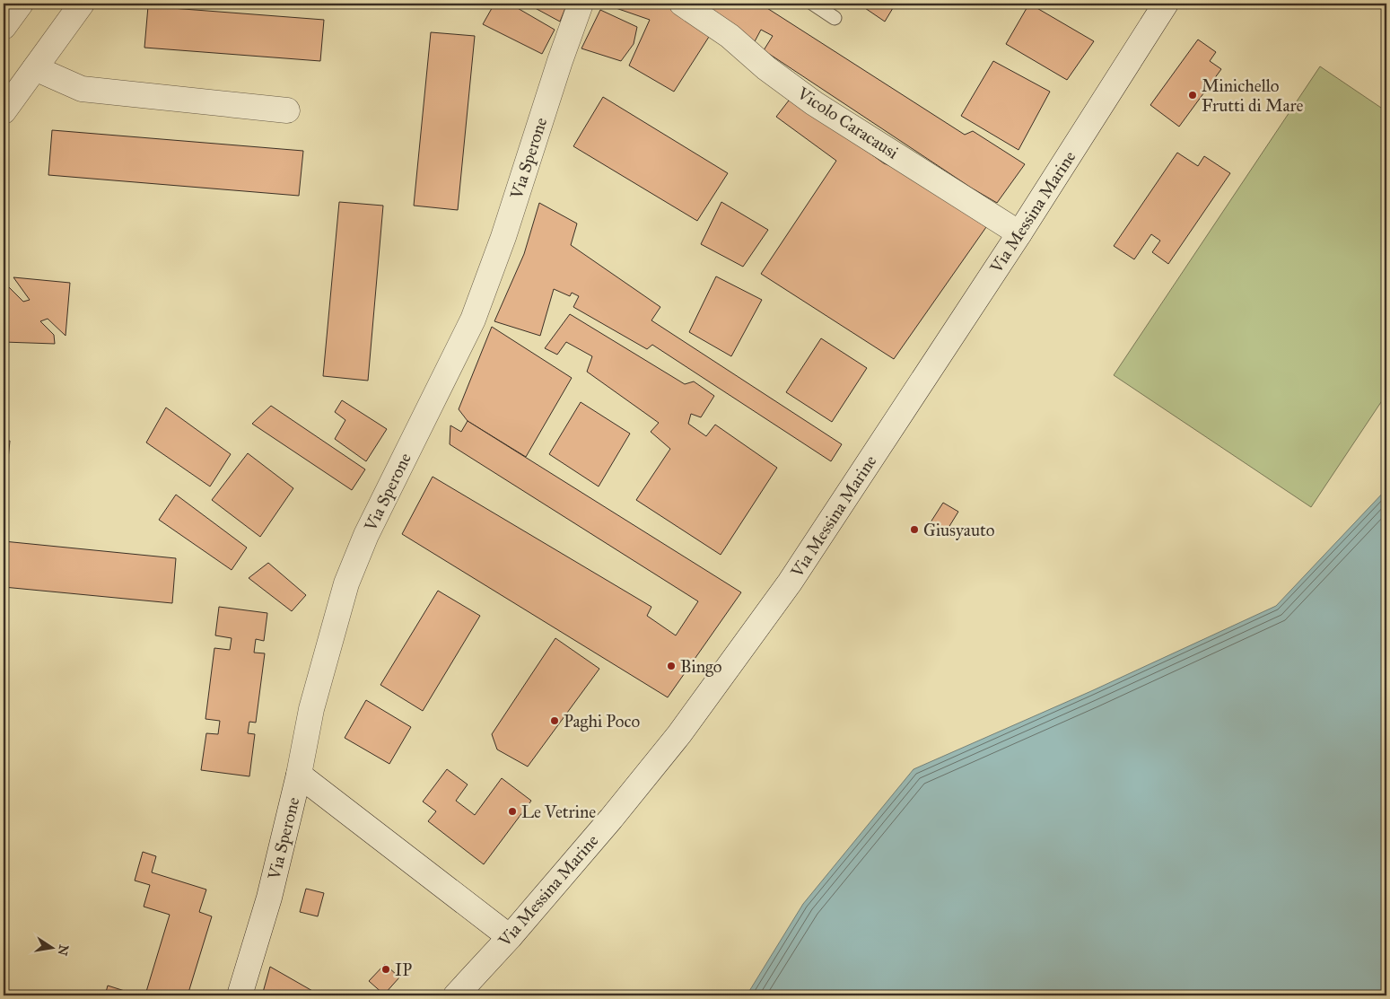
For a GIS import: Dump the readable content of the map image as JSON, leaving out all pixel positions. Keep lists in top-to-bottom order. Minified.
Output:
{"streets":{"main road":["Vicolo Caracausi","Via Sperone","Via Messina Marine"]},"crossings":[["Vicolo Caracausi","Via Messina Marine"]],"places":["Minichello Frutti di Mare","Giusyauto","Bingo","Paghi Poco","Le Vetrine","IP"],"north":"right"}
